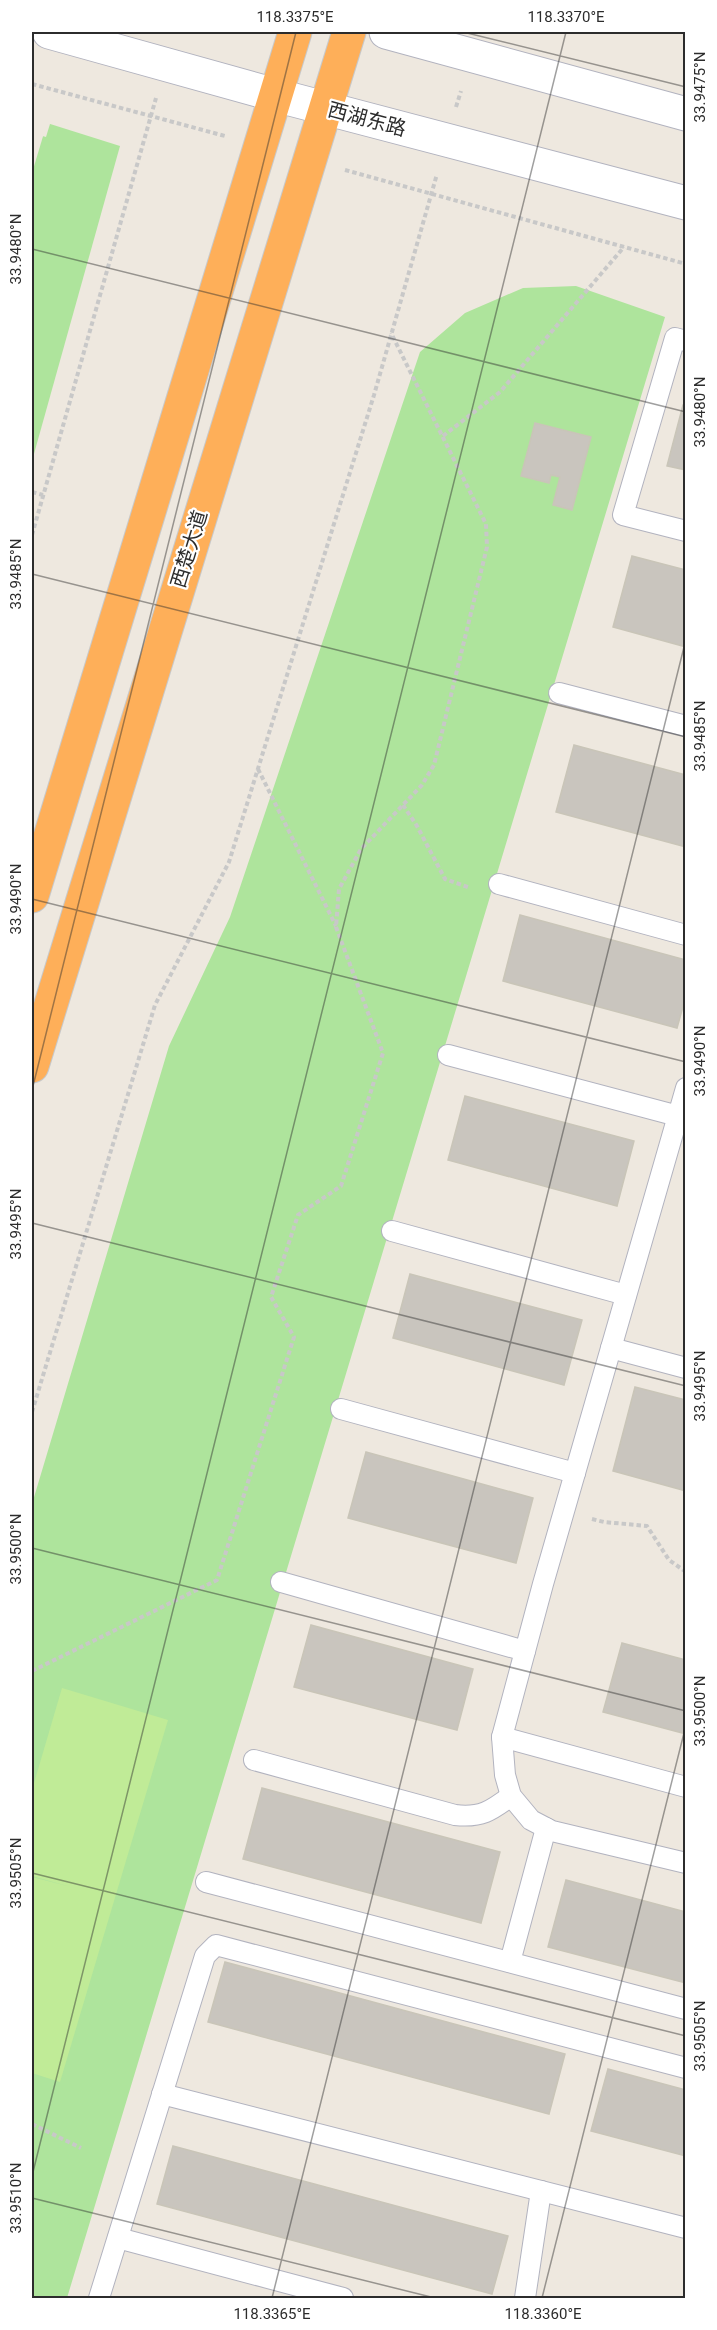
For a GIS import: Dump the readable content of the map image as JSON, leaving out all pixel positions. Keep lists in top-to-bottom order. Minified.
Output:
{"streets":{"highway":["西楚大道"],"main road":["西湖东路"]},"crossings":[["西湖东路","西楚大道"]],"coordinates":["118.3375°E","118.3370°E","33.9475°N","33.9480°N","33.9485°N","33.9490°N","33.9495°N","33.9500°N","33.9505°N","33.9510°N","118.3365°E","118.3360°E"]}
